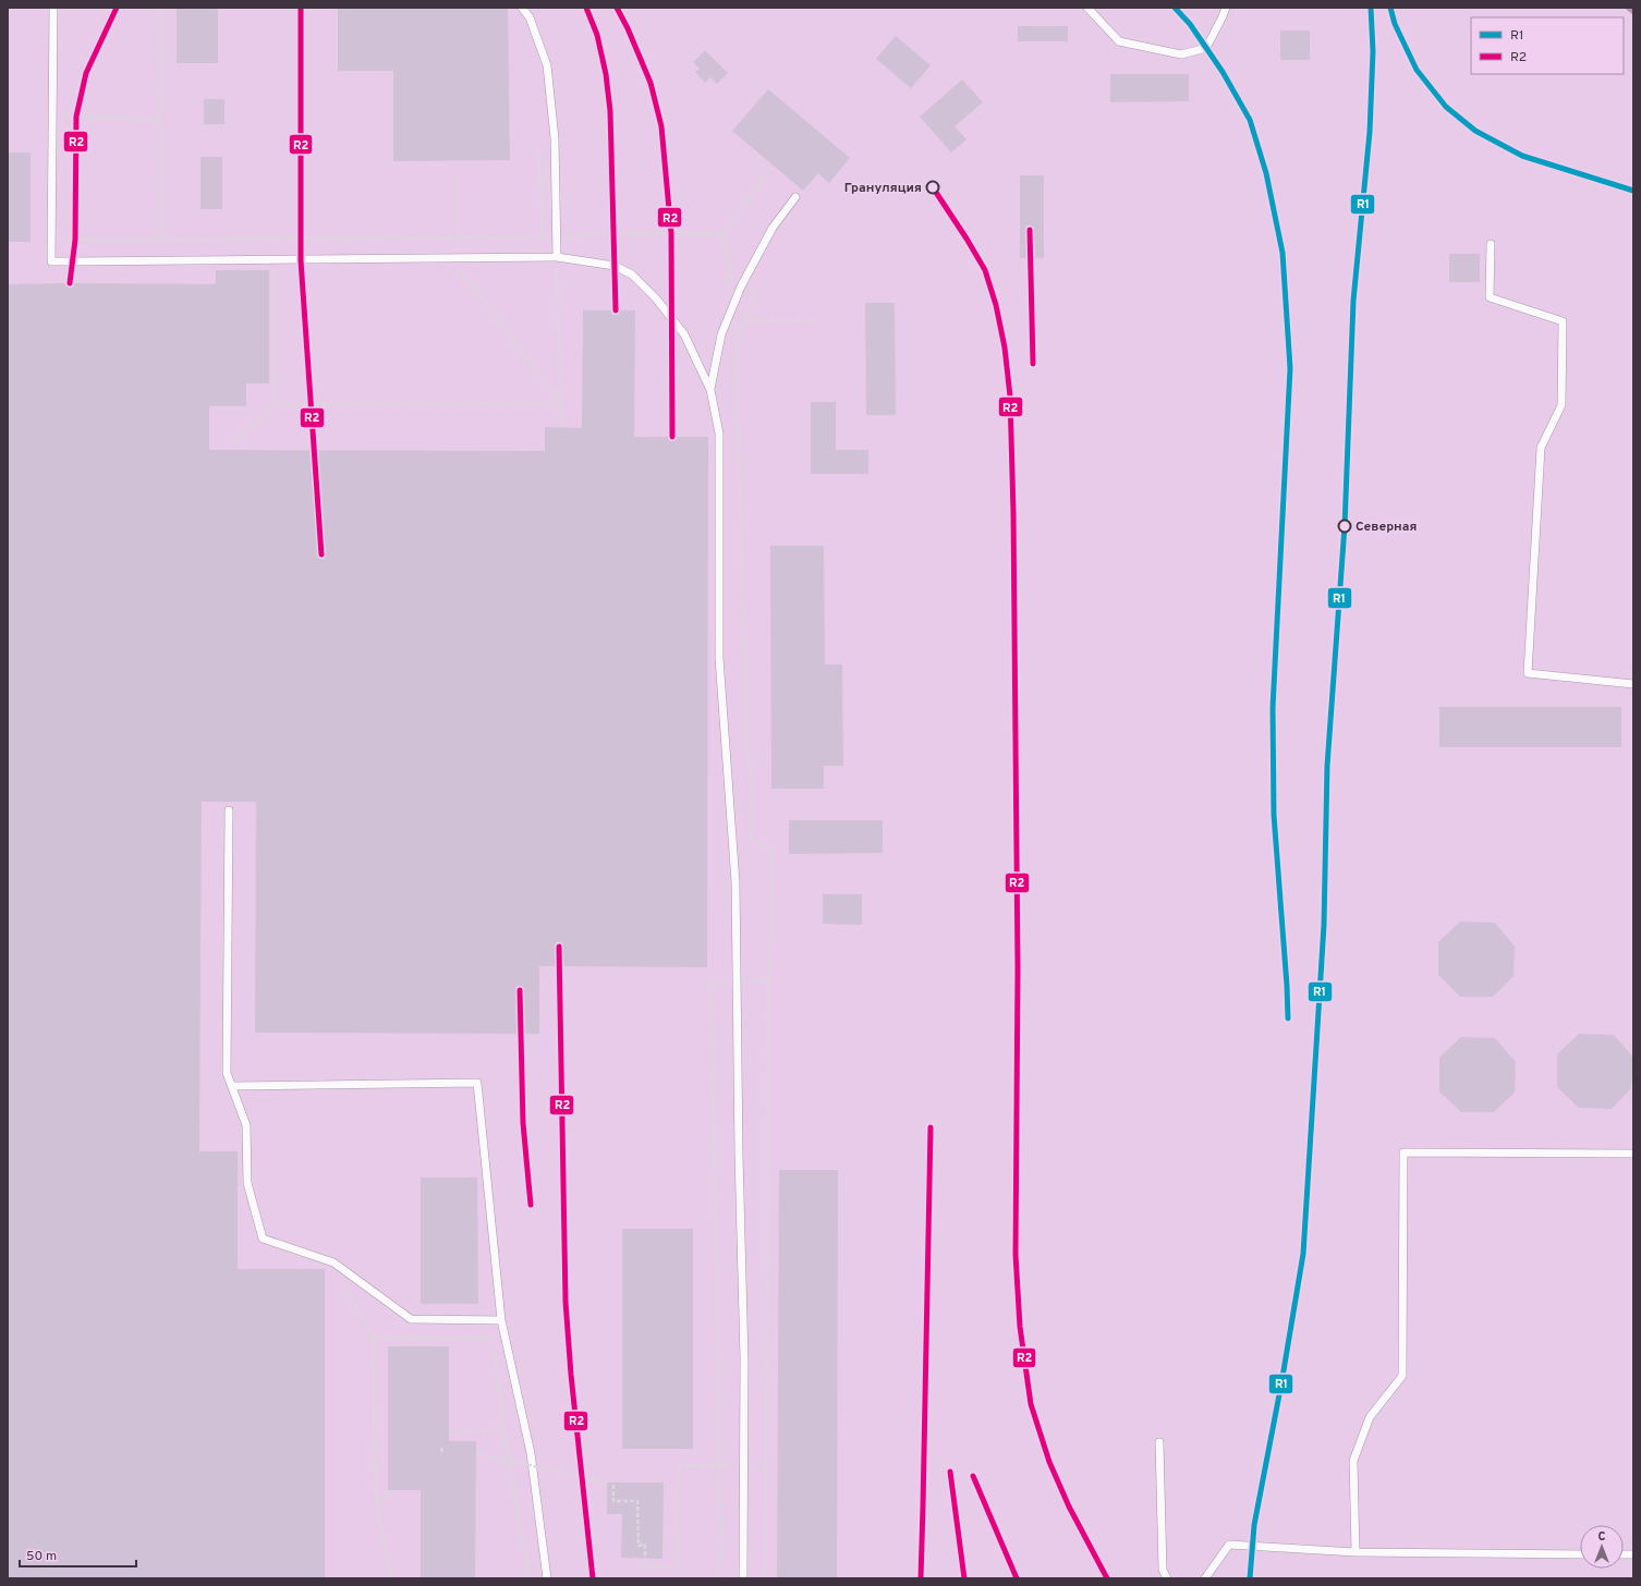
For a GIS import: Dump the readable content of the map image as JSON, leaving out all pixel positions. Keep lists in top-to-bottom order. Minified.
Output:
{"places":["Грануляция","Северная"],"lines":["transit line R1","transit line R2"],"legend":["R1","R2"],"scale_bar":"50 m","north":"top"}
